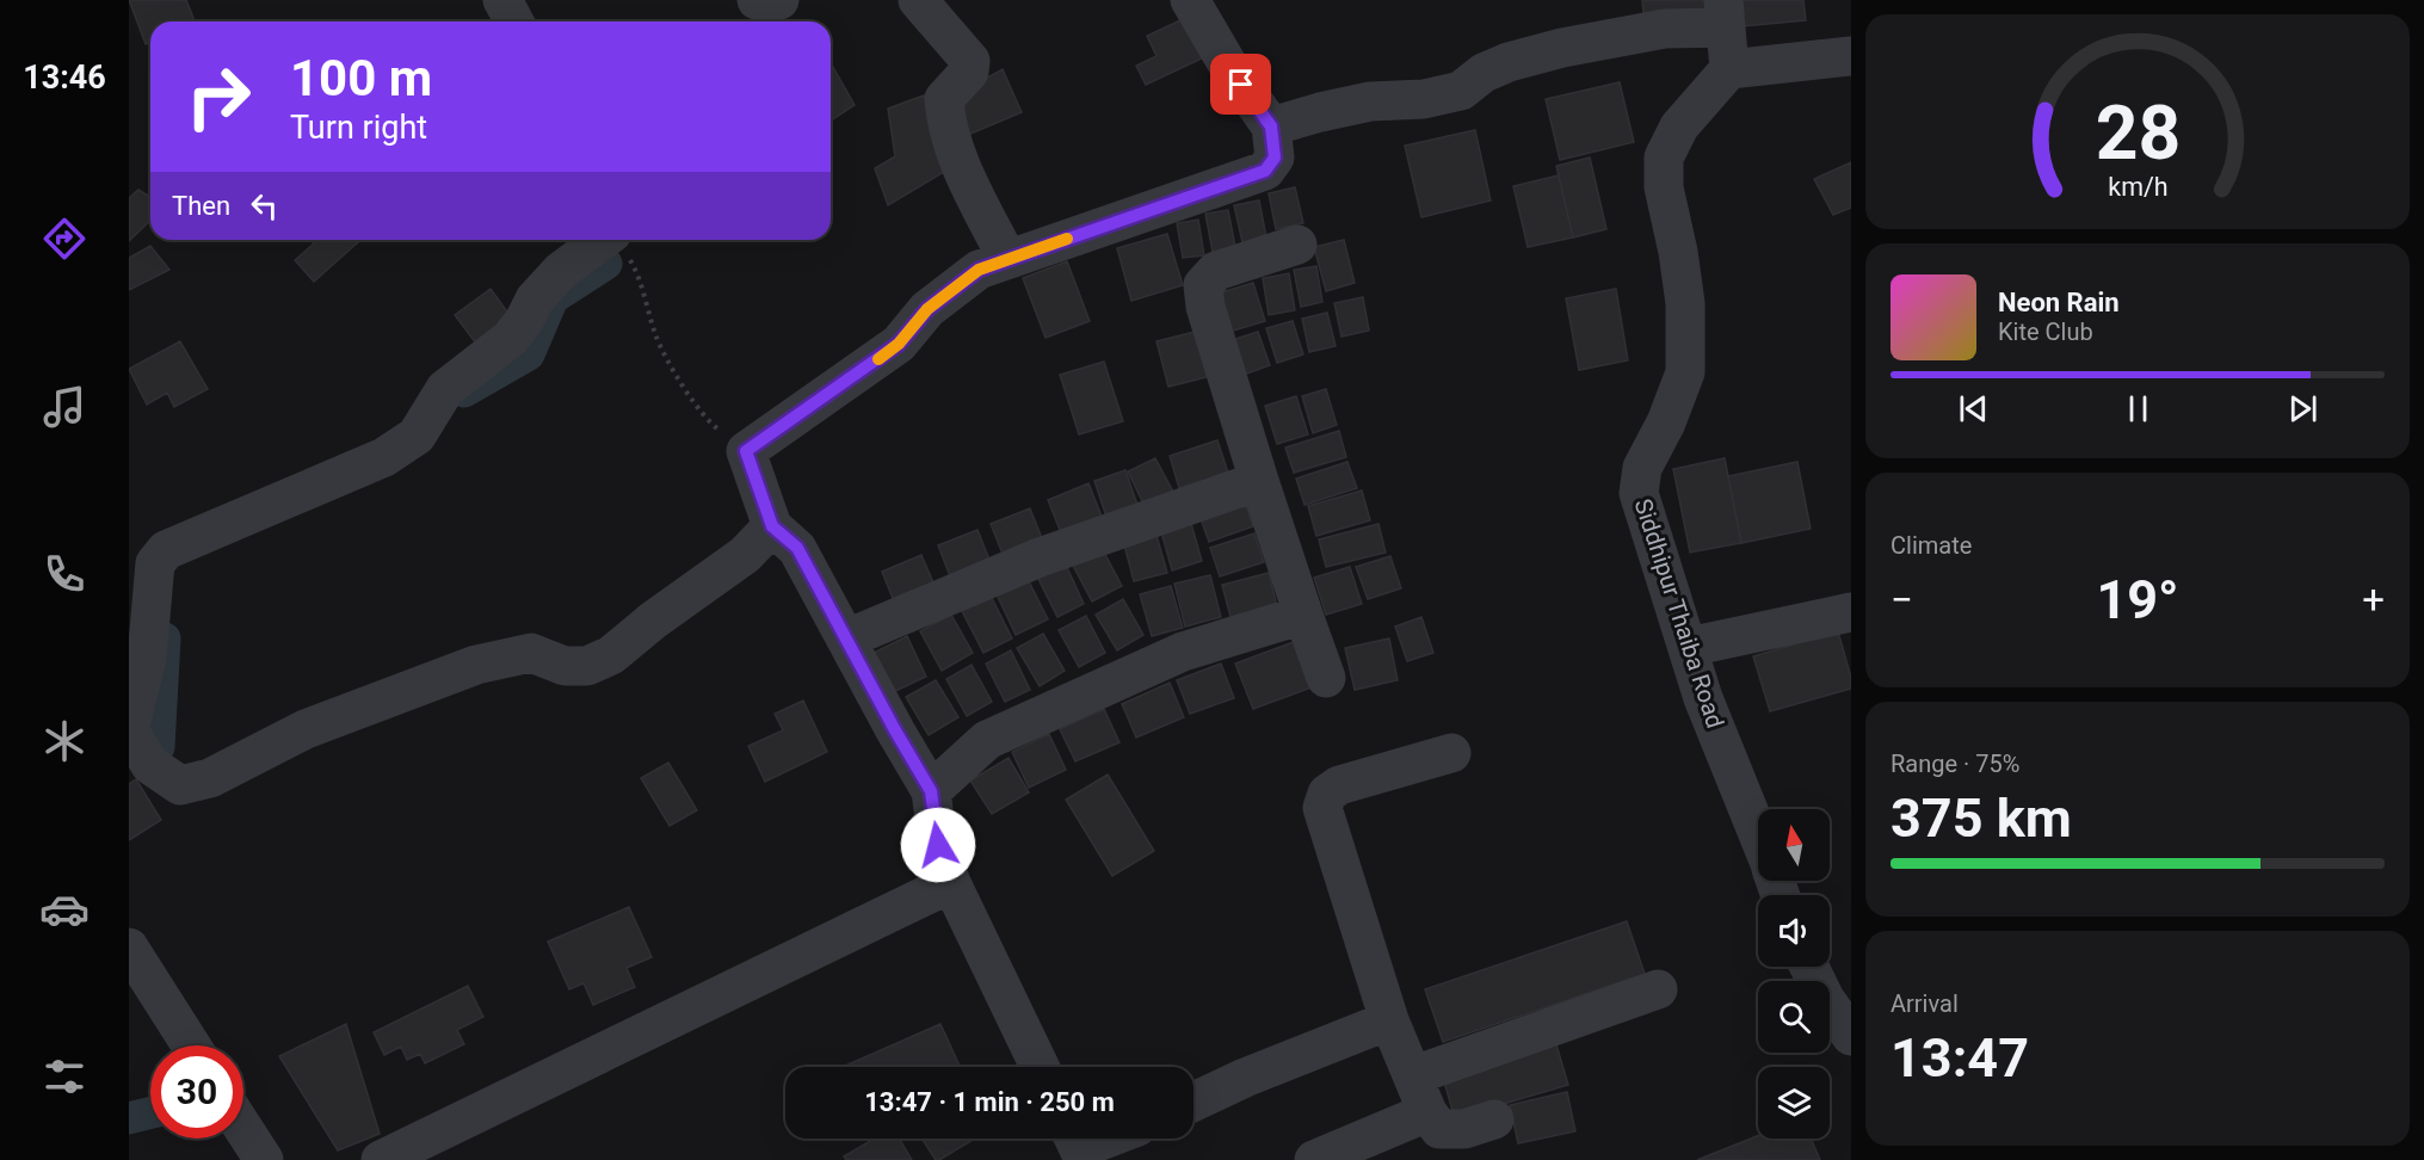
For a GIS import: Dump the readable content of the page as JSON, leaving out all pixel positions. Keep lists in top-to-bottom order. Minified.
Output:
{"streets":{"street":["Siddhipur Thaiba Road"]},"north":"top","page":{"tabs":"13:46","turn":["100 m","Turn right"],"then":"Then","song":["Neon Rain","Kite Club"],"tile":["Climate",["Range · 75%","375 km"],["Arrival","13:47"]],"heat":["−","19°","+"],"limit":"30","trip":"13:47 · 1 min · 250 m","gauge":["28","km/h"]}}
